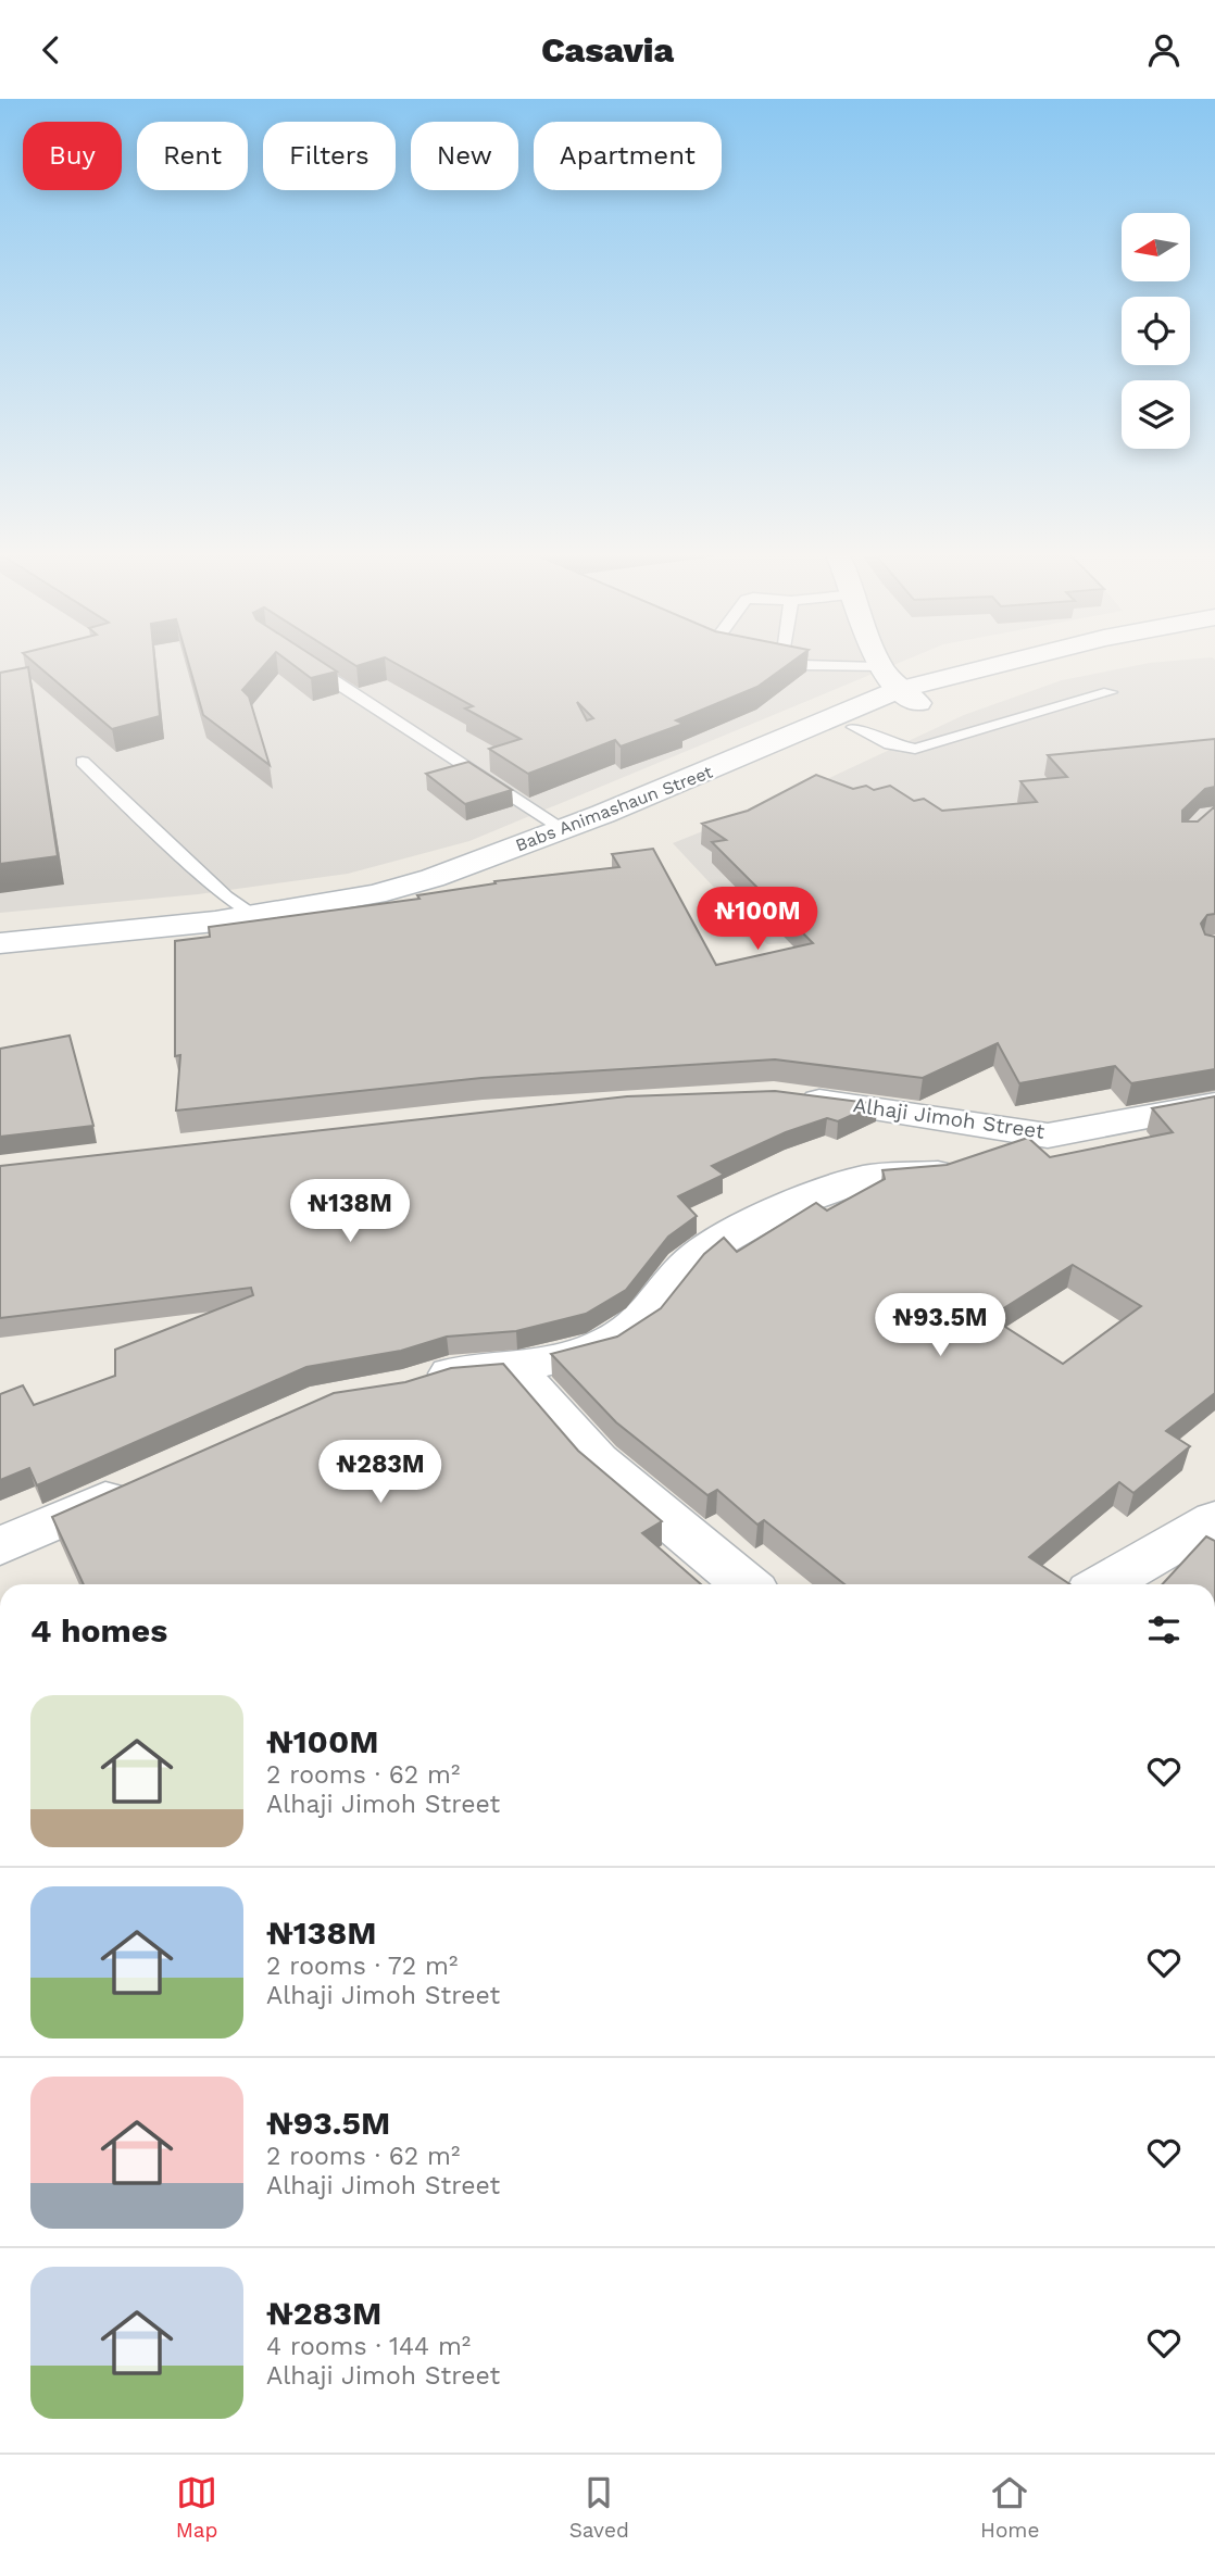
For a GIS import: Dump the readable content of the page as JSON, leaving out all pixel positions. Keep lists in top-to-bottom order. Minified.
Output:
{"streets":{"main road":["Babs Animashaun Street","Alhaji Jimoh Street"]},"north":"left","page":{"header":"Casavia","chip":["Buy","Rent","Filters","New","Apartment"],"price":["₦100M","₦138M","₦93.5M","₦283M"],"heading":"4 homes","list":[{"name":"₦100M","note":"2 rooms · 62 m² · Alhaji Jimoh Street"},{"name":"₦138M","note":"2 rooms · 72 m² · Alhaji Jimoh Street"},{"name":"₦93.5M","note":"2 rooms · 62 m² · Alhaji Jimoh Street"},{"name":"₦283M","note":"4 rooms · 144 m² · Alhaji Jimoh Street"}],"tabs":["Map","Saved","Home"]}}
